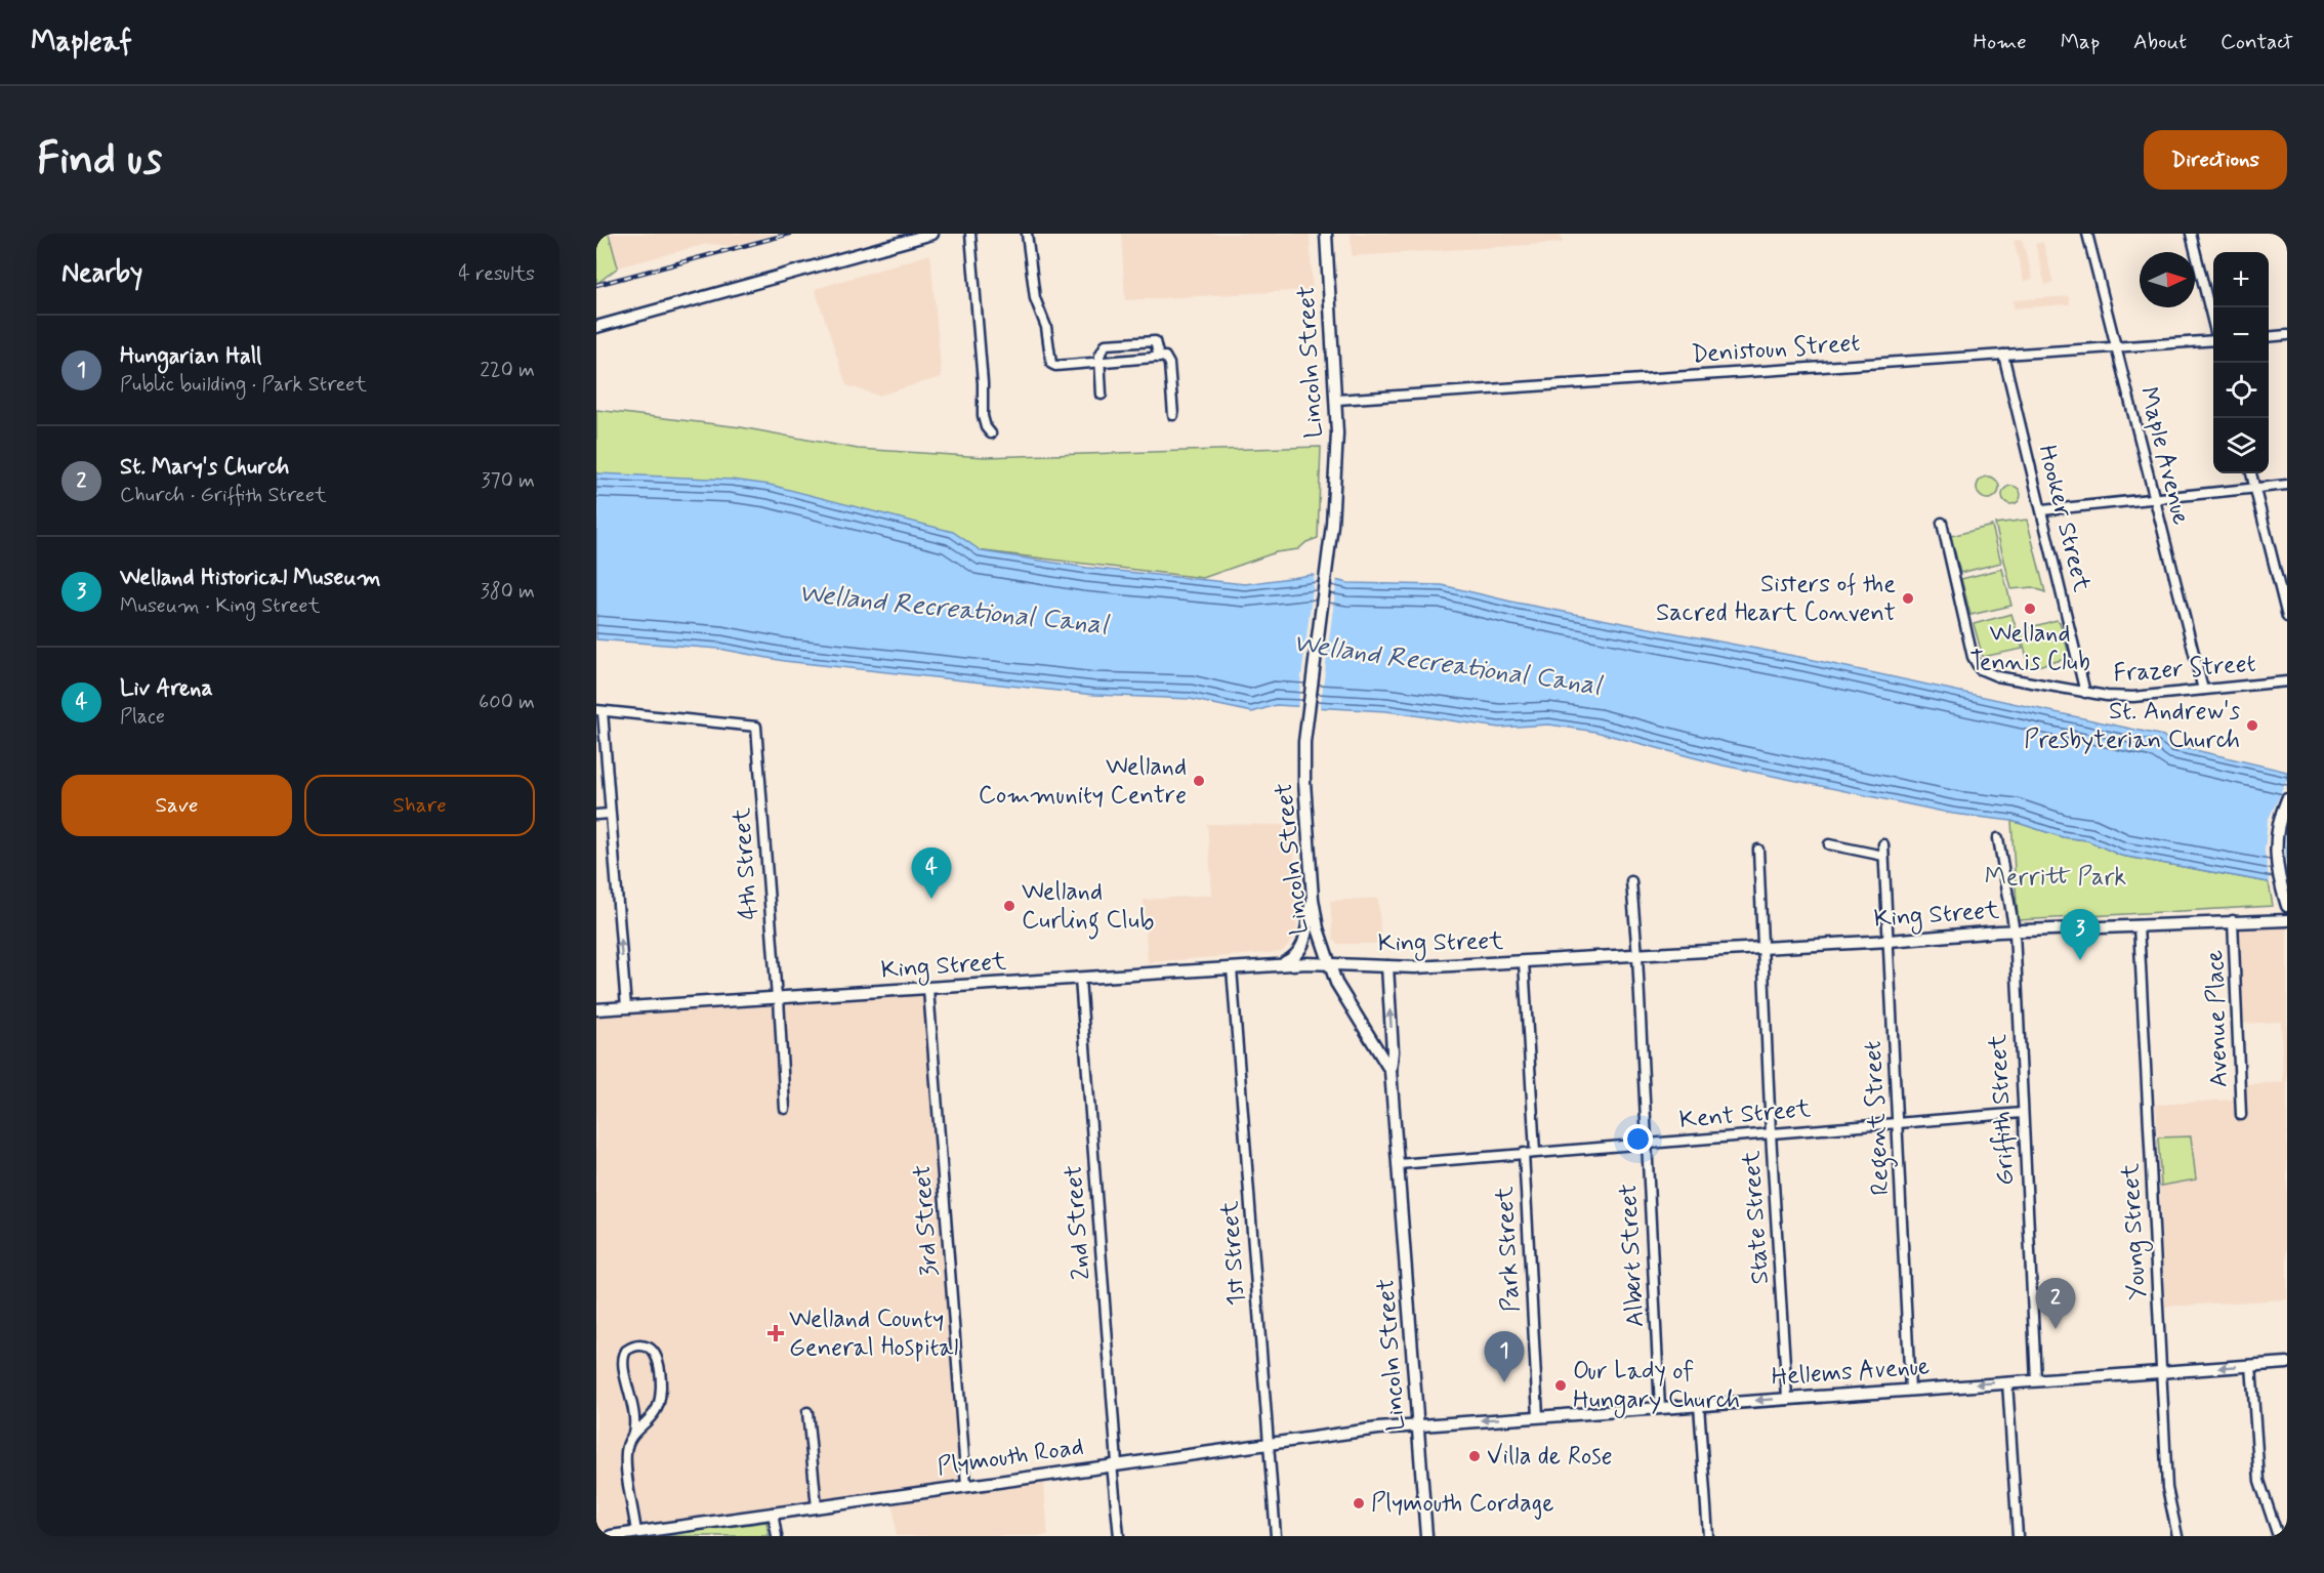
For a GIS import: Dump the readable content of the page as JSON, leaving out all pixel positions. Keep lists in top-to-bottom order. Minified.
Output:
{"streets":{"main road":["Lincoln Street","King Street","Hellems Avenue","Plymouth Road"],"street":["Denistoun Street","Maple Avenue","Hooker Street","Frazer Street","4th Street","Avenue Place","Griffith Street","Kent Street","Regent Street","State Street","3rd Street","2nd Street","Young Street","Park Street","1st Street","Albert Street"]},"crossings":[["Denistoun Street","Lincoln Street"],["Denistoun Street","Maple Avenue"],["Denistoun Street","Hooker Street"],["Lincoln Street","King Street"],["Lincoln Street","Kent Street"],["Lincoln Street","Hellems Avenue"],["Lincoln Street","Plymouth Road"],["Maple Avenue","Frazer Street"],["Hooker Street","Frazer Street"],["4th Street","King Street"],["King Street","Avenue Place"],["King Street","Griffith Street"],["King Street","Regent Street"],["King Street","State Street"],["King Street","3rd Street"],["King Street","2nd Street"],["King Street","Young Street"],["King Street","Park Street"],["King Street","1st Street"],["King Street","Albert Street"],["Griffith Street","Kent Street"],["Griffith Street","Hellems Avenue"],["Kent Street","Regent Street"],["Kent Street","State Street"],["Kent Street","Park Street"],["Kent Street","Albert Street"],["Regent Street","Hellems Avenue"],["State Street","Hellems Avenue"],["3rd Street","Plymouth Road"],["2nd Street","Plymouth Road"],["Young Street","Hellems Avenue"],["Park Street","Hellems Avenue"],["1st Street","Plymouth Road"],["Albert Street","Hellems Avenue"],["Hellems Avenue","Plymouth Road"]],"one_way":["Hellems Avenue"],"water":["Welland Recreational Canal"],"parks":["Merritt Park"],"places":{"other":["Sisters of the Sacred Heart Convent","Welland Tennis Club","St. Andrew's Presbyterian Church","Welland Community Centre","Welland Curling Club","Our Lady of Hungary Church","Villa de Rose","Plymouth Cordage"],"health":["Welland County General Hospital"]},"north":"right","page":{"header":"Mapleaf","nav":["Home","Map","About","Contact"],"buttons":["Directions",["Save","Share"]],"title":"Find us","heading":["Nearby","4 results"],"map_buttons":["+","−"],"list":[{"mark":"1","name":"Hungarian Hall","note":"Public building · Park Street","value":"220 m"},{"mark":"2","name":"St. Mary's Church","note":"Church · Griffith Street","value":"370 m"},{"mark":"3","name":"Welland Historical Museum","note":"Museum · King Street","value":"380 m"},{"mark":"4","name":"Liv Arena","note":"Place","value":"600 m"}],"pins":["4","3","2","1"]}}
